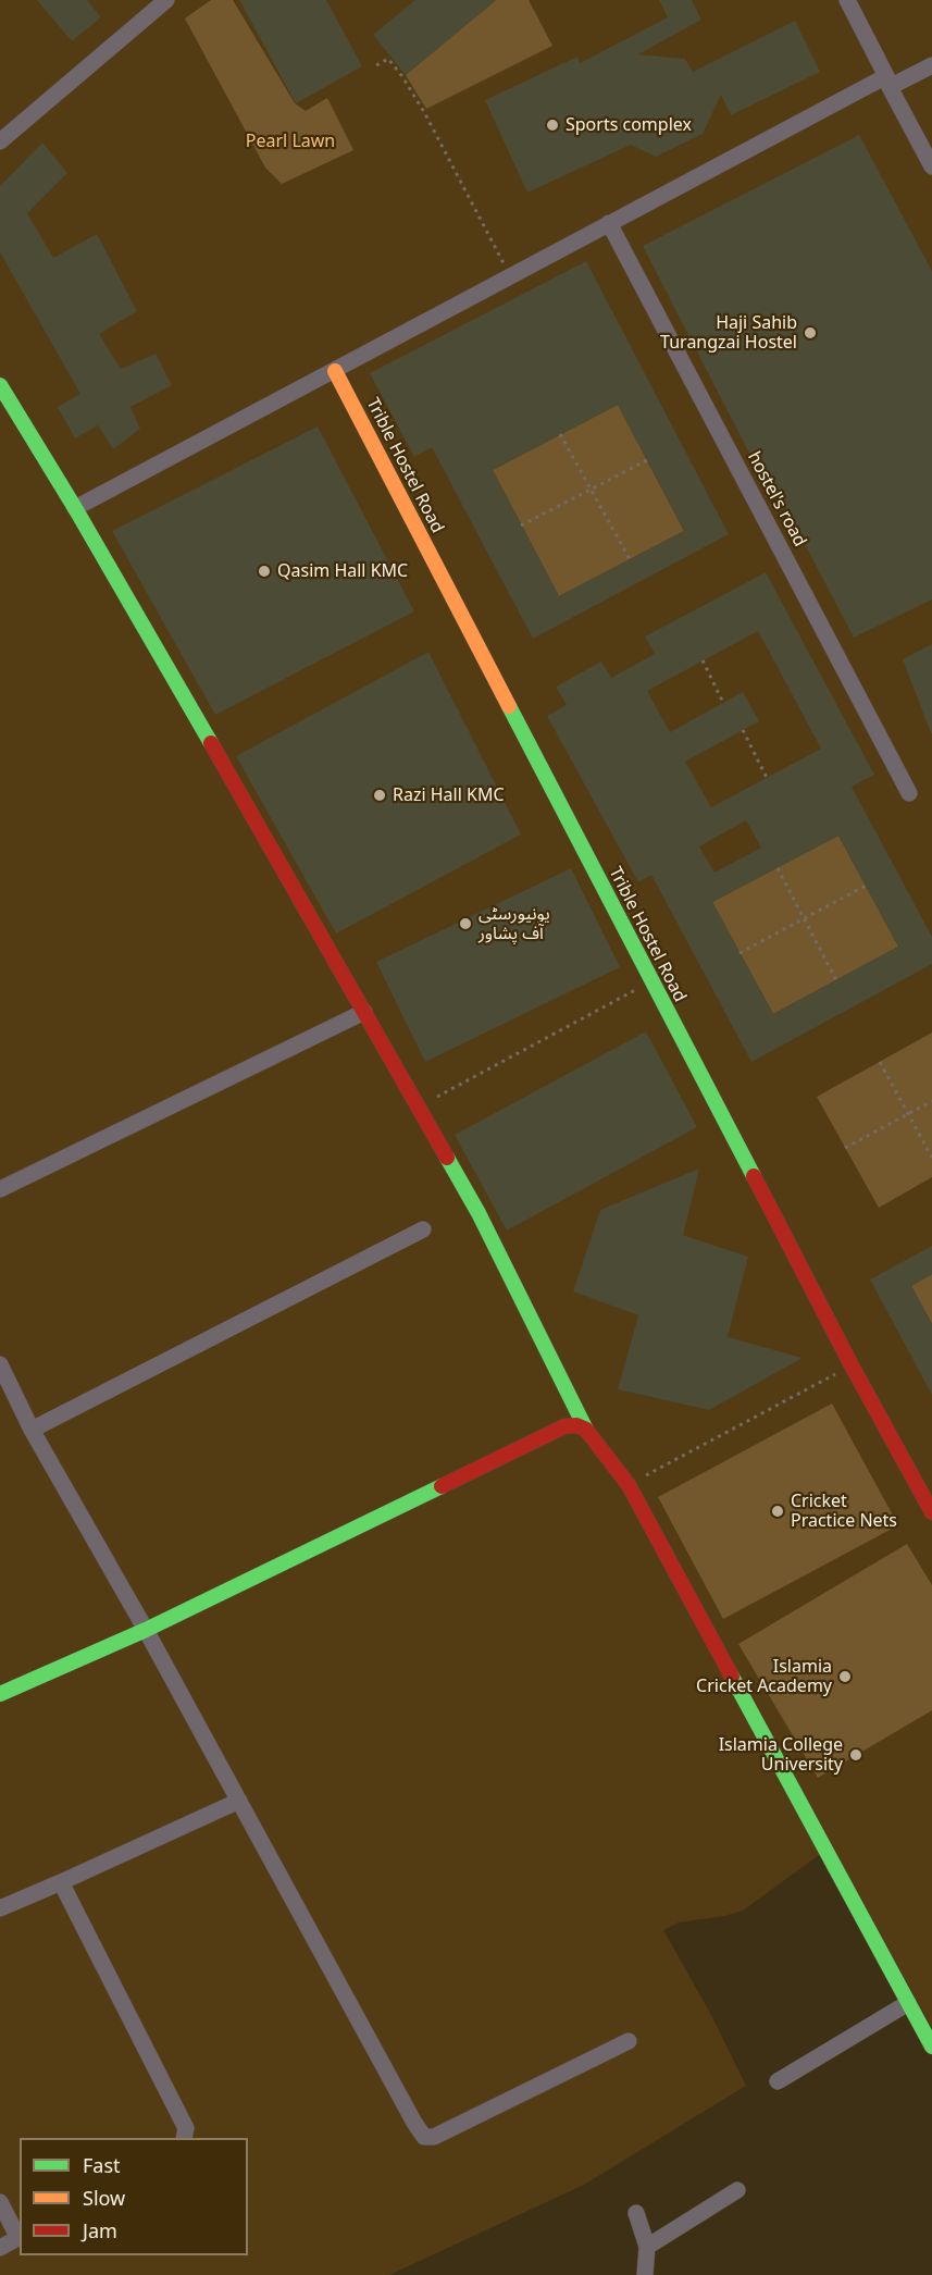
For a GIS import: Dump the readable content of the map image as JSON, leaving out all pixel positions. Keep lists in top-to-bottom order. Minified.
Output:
{"streets":{"street":["Trible Hostel Road","hostel's road"]},"parks":["Pearl Lawn"],"places":["Sports complex","Haji Sahib Turangzai Hostel","Qasim Hall KMC","Razi Hall KMC","یونیورسٹی آف پشاور","Cricket Practice Nets","Islamia Cricket Academy","Islamia College University"],"legend":["Fast","Slow","Jam"]}
